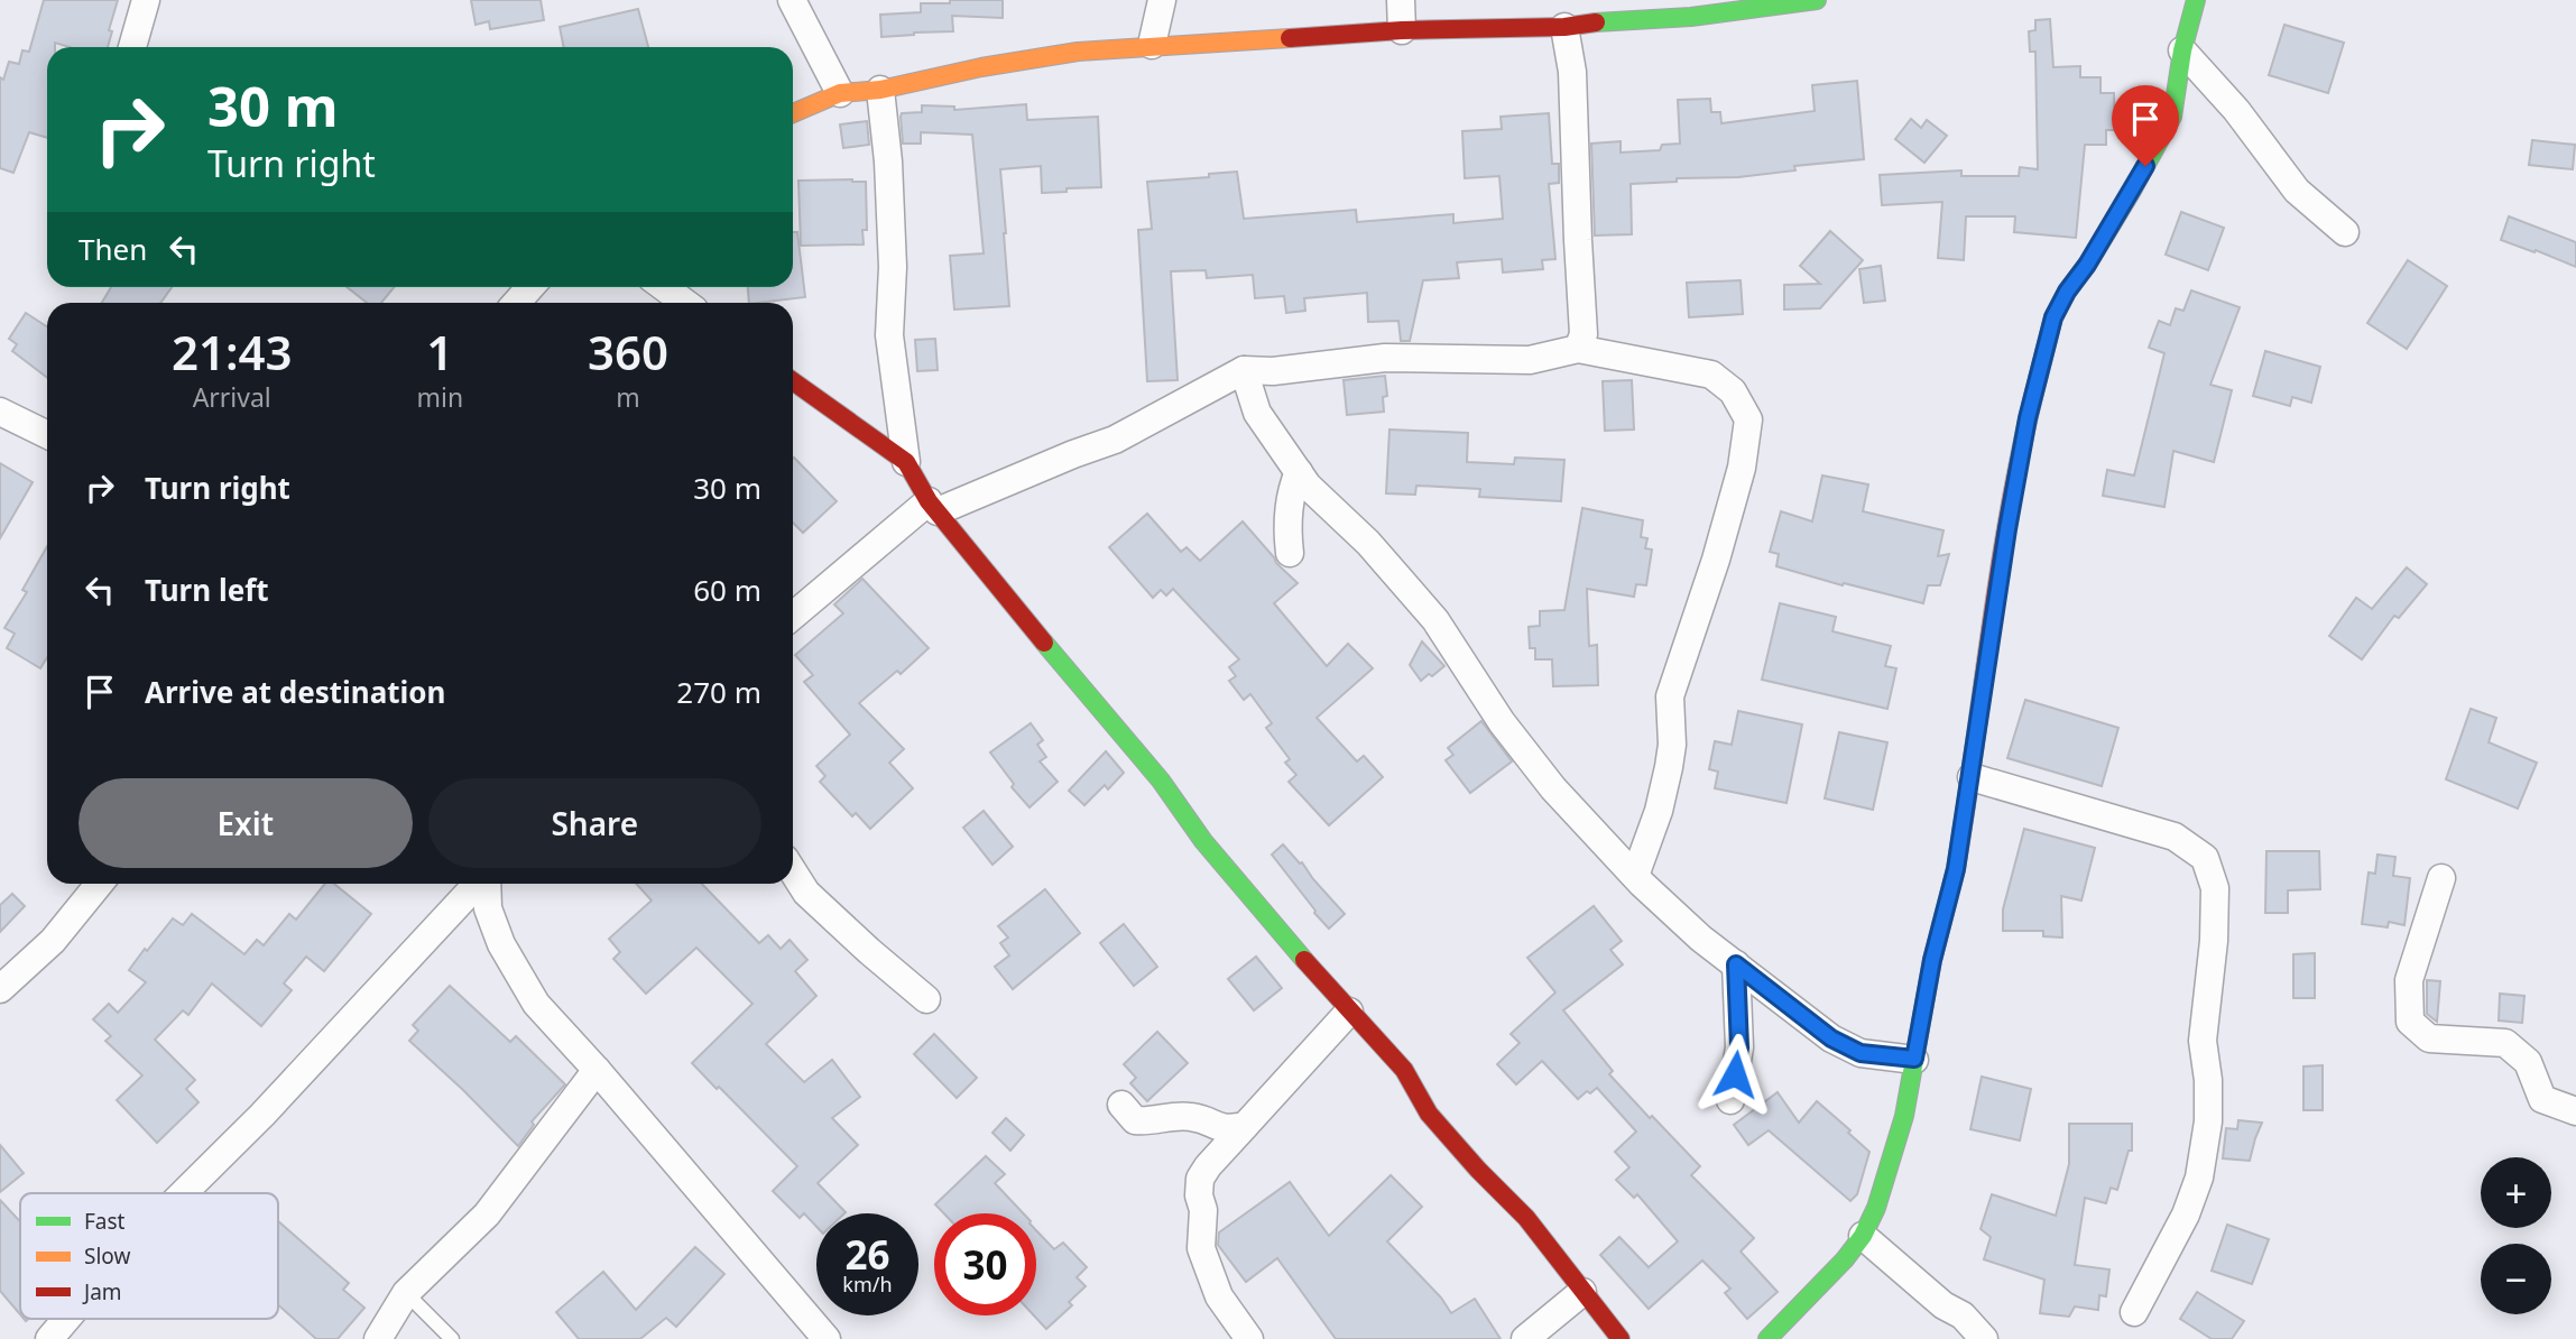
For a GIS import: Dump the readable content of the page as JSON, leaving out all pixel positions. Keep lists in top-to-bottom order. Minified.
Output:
{"legend":["Fast","Slow","Jam"],"page":{"turn":["30 m","Turn right"],"then":"Then","eta":["21:43","Arrival","1","min","360","m"],"list":[{"name":"Turn right","value":"30 m"},{"name":"Turn left","value":"60 m"},{"name":"Arrive at destination","value":"270 m"}],"buttons":["Exit","Share"],"map_buttons":["+","−"],"speed":"26 km/h","limit":"30"}}
